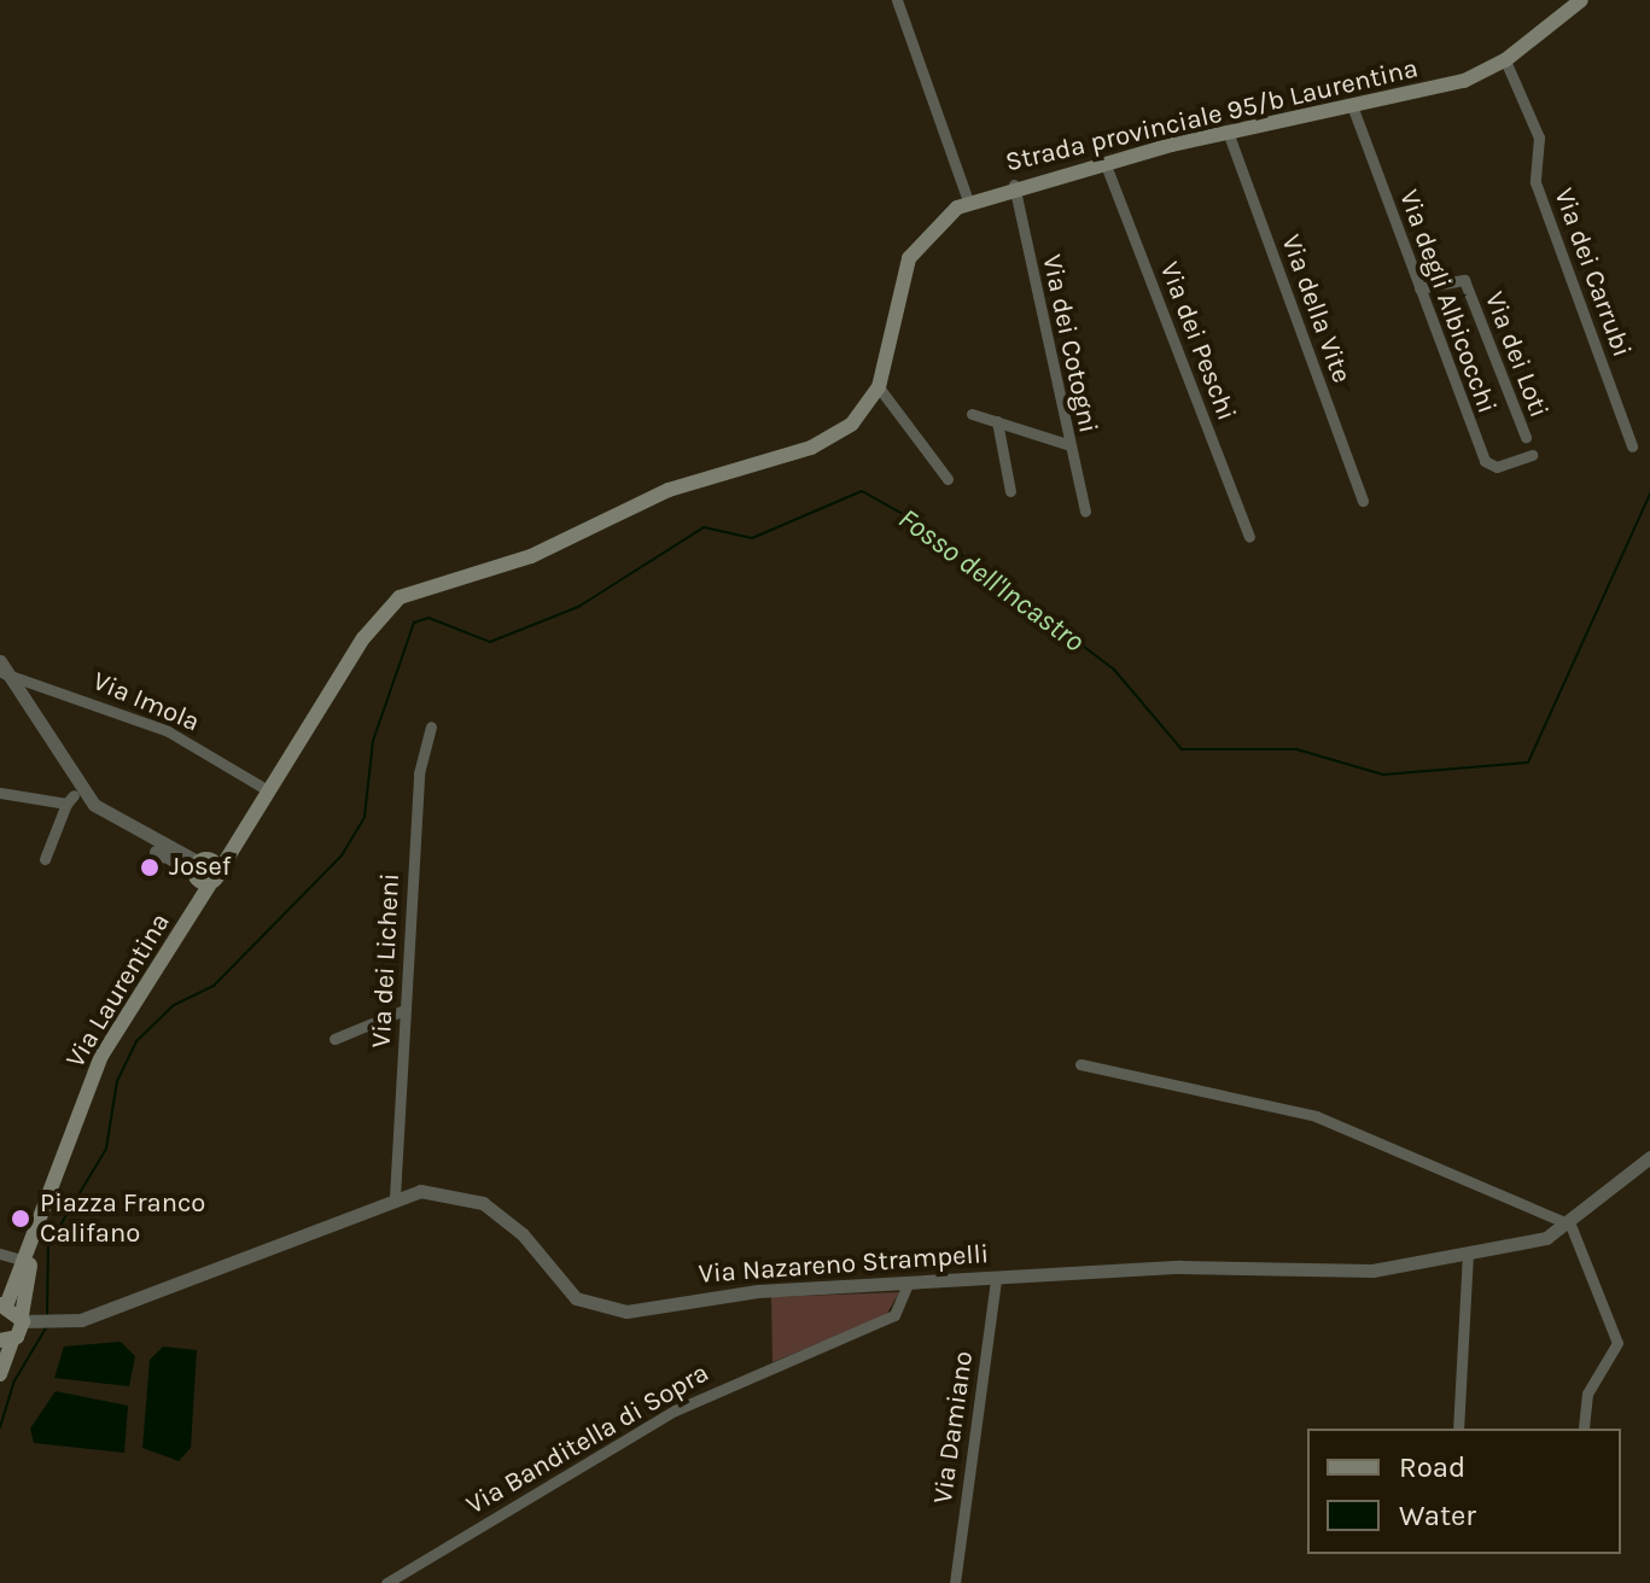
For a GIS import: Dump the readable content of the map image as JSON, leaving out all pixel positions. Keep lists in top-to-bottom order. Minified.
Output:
{"streets":{"main road":["Strada provinciale 95/b Laurentina","Via Laurentina"],"street":["Via dei Carrubi","Via degli Albicocchi","Via della Vite","Via dei Peschi","Via dei Cotogni","Via dei Loti","Via Imola","Via dei Licheni","Via Nazareno Strampelli","Via Damiano","Via Banditella di Sopra"]},"crossings":[["Strada provinciale 95/b Laurentina","Via dei Carrubi"],["Strada provinciale 95/b Laurentina","Via degli Albicocchi"],["Strada provinciale 95/b Laurentina","Via della Vite"],["Strada provinciale 95/b Laurentina","Via dei Peschi"],["Strada provinciale 95/b Laurentina","Via dei Cotogni"],["Strada provinciale 95/b Laurentina","Via Imola"],["Via degli Albicocchi","Via dei Loti"],["Via dei Licheni","Via Nazareno Strampelli"],["Via Laurentina","Via Nazareno Strampelli"],["Via Nazareno Strampelli","Via Damiano"],["Via Nazareno Strampelli","Via Banditella di Sopra"]],"water":["Fosso dell'Incastro"],"places":["Josef","Piazza Franco Califano"],"legend":["Road","Water"]}
